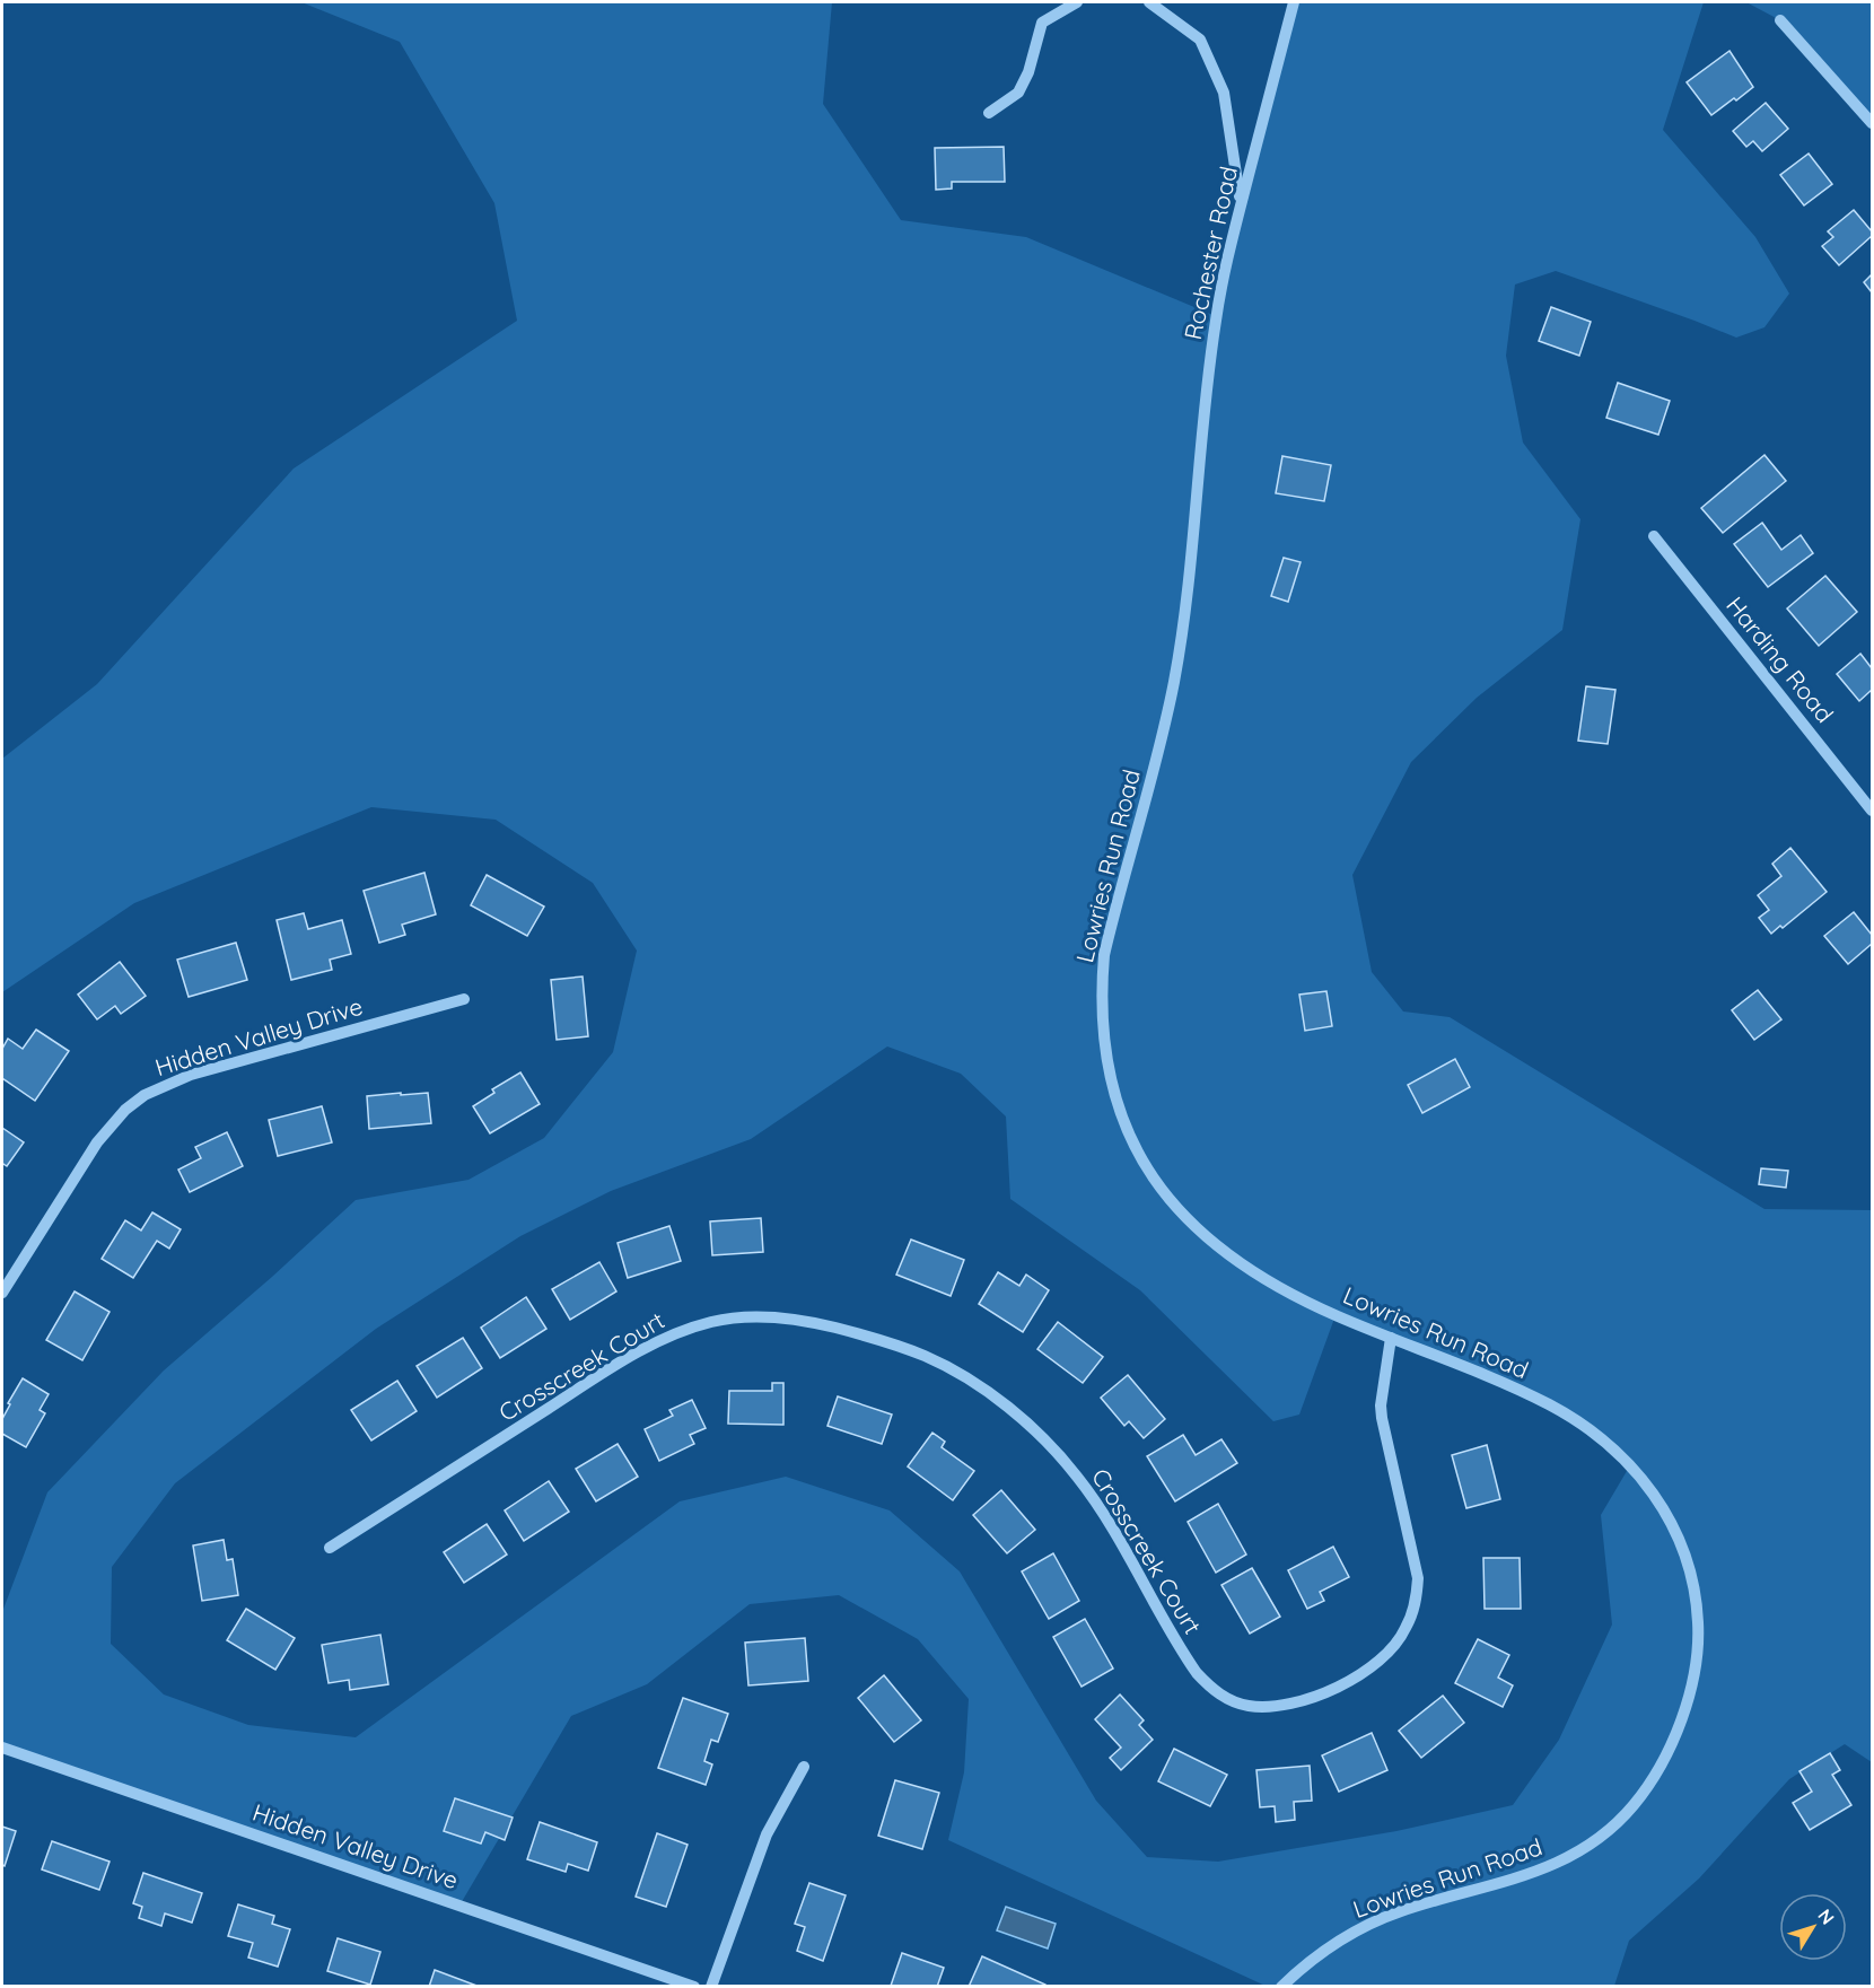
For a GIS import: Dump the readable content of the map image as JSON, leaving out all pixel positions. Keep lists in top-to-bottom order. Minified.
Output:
{"streets":{"street":["Rochester Road","Harding Road","Lowries Run Road","Hidden Valley Drive","Crosscreek Court"]},"crossings":[["Rochester Road","Lowries Run Road"],["Lowries Run Road","Crosscreek Court"]],"north":"top right"}
